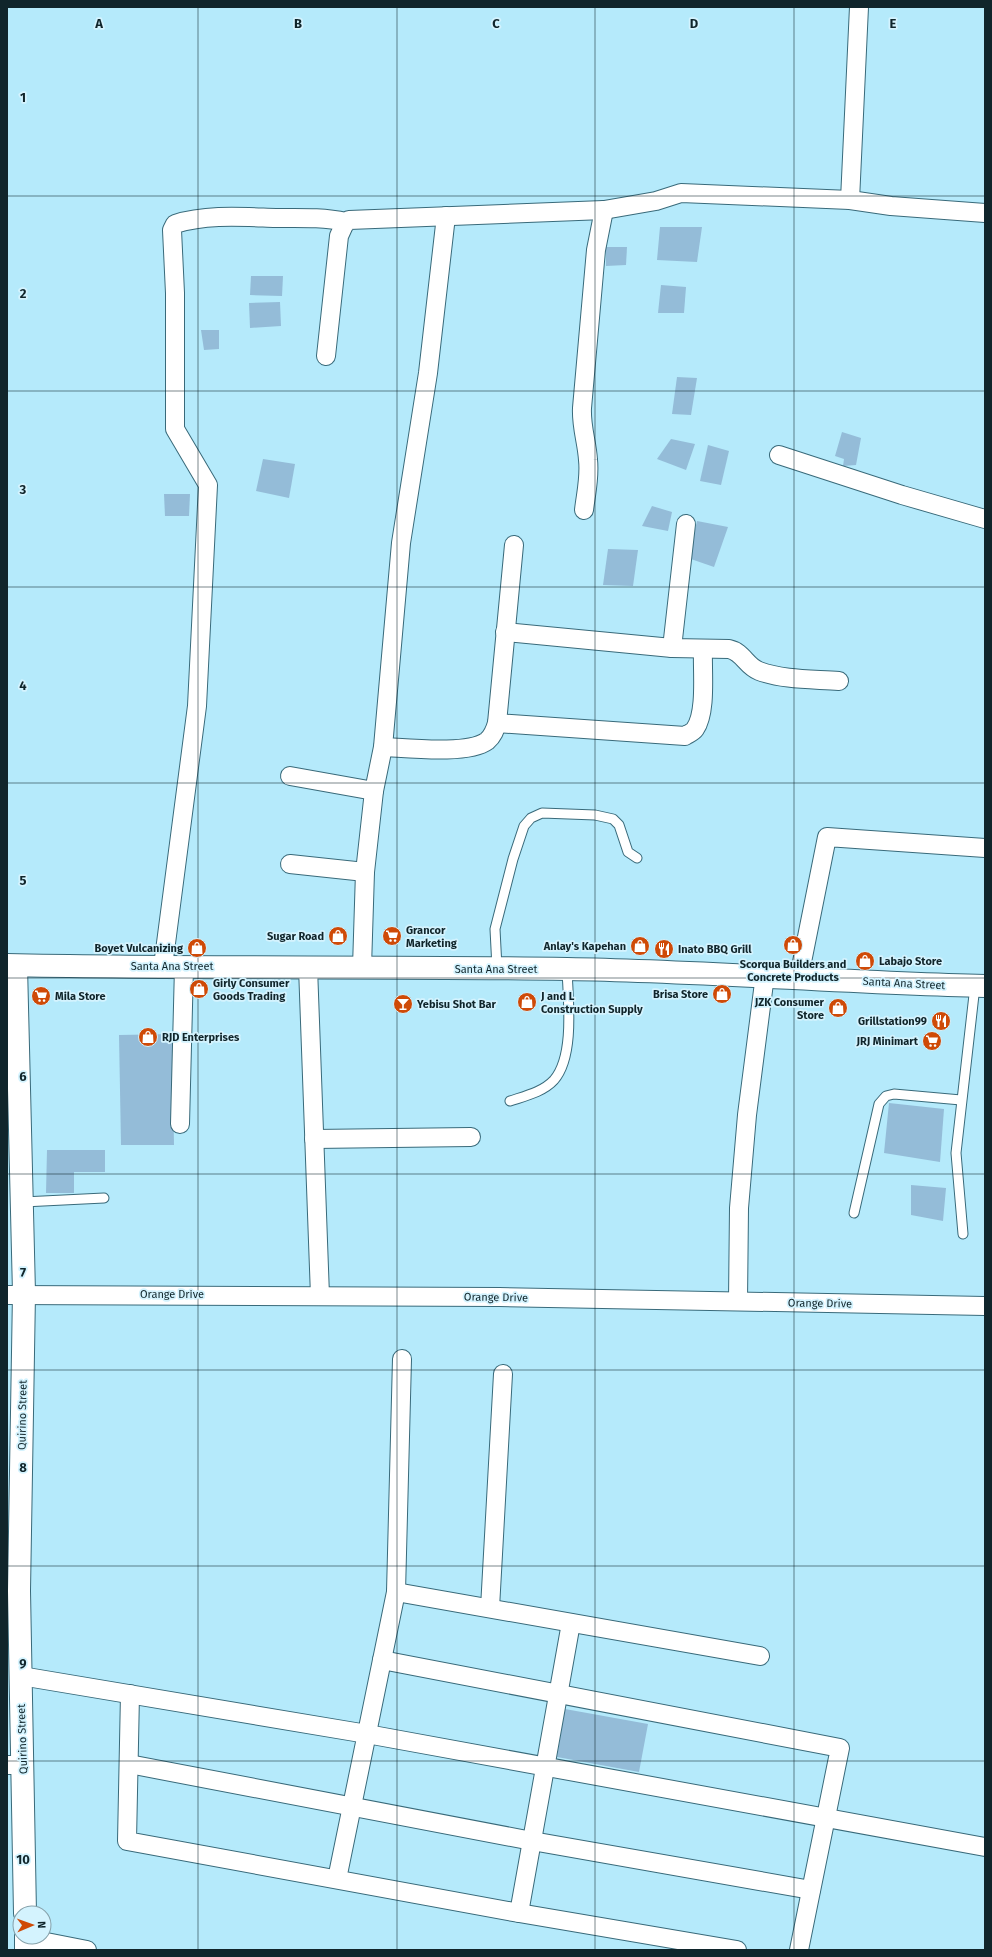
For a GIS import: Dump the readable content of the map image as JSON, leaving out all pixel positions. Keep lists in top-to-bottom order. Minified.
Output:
{"streets":{"street":["Santa Ana Street","Orange Drive","Quirino Street"]},"crossings":[["Santa Ana Street","Quirino Street"],["Orange Drive","Quirino Street"]],"places":{"shop":["Sugar Road","Scorqua Builders and Concrete Products","Anlay's Kapehan","Boyet Vulcanizing","Labajo Store","Girly Consumer Goods Trading","Brisa Store","J and L Construction Supply","JZK Consumer Store","RJD Enterprises"],"supermarket":["Grancor Marketing","Mila Store","JRJ Minimart"],"restaurant":["Inato BBQ Grill","Grillstation99"],"bar":["Yebisu Shot Bar"]},"north":"right","grid":{"columns":["A","B","C","D","E"],"rows":["1","2","3","4","5","6","7","8","9","10"]}}
